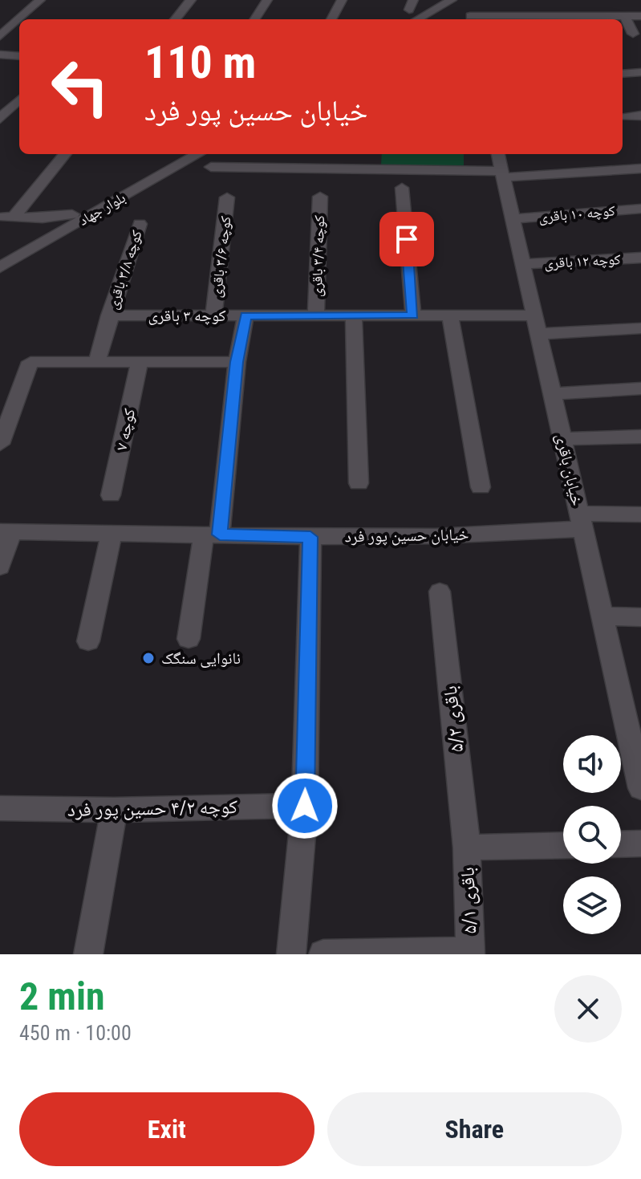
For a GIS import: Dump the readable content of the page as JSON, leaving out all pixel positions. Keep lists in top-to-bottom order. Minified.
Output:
{"streets":{"street":["بلوار جهاد","کوچه ۱۰ باقری","کوچه ۳/۴ باقری","کوچه ۳/۶ باقری","کوچه ۱۲ باقری","کوچه ۳/۸ باقری","کوچه ۳ باقری","کوچه ۷","خیابان باقری","خیابان حسین پور فرد","باقری ۵/۲","کوچه ۴/۲ حسین پور فرد","باقری ۵/۱"]},"crossings":[["کوچه ۱۰ باقری","خیابان باقری"],["کوچه ۳/۴ باقری","کوچه ۳ باقری"],["کوچه ۳/۶ باقری","کوچه ۳ باقری"],["کوچه ۱۲ باقری","خیابان باقری"],["کوچه ۳/۸ باقری","کوچه ۳ باقری"],["کوچه ۳ باقری","خیابان باقری"],["خیابان باقری","خیابان حسین پور فرد"],["باقری ۵/۲","باقری ۵/۱"]],"places":["نانوایی سنگک"],"page":{"turn":["110 m","خیابان حسین پور فرد"],"heading":["2 min","450 m · 10:00"],"buttons":["Exit","Share"]}}
